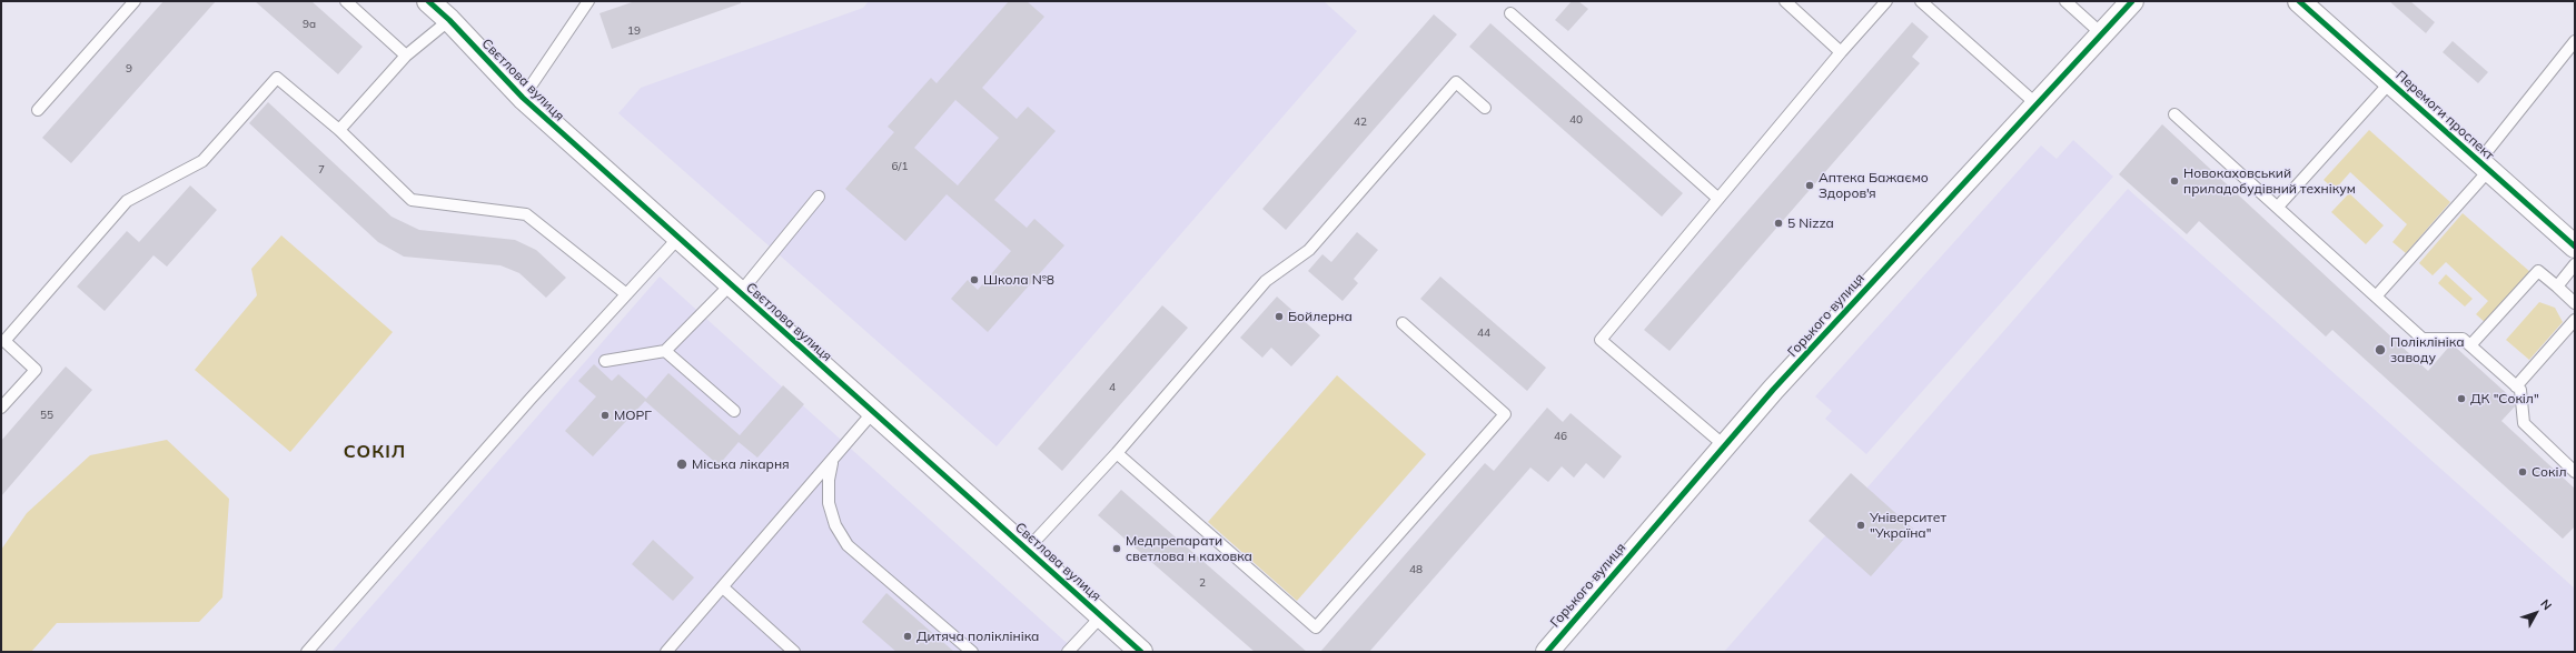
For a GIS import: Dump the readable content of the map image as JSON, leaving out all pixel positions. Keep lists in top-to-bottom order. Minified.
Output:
{"streets":{"street":["Свєтлова вулиця","Перемоги проспект","Горького вулиця"]},"districts":["СОКІЛ"],"places":["Новокаховський приладобудівний технікум","Аптека Бажаємо Здоров'я","5 Nizza","Школа №8","Бойлерна","Поліклініка заводу","ДК \"Сокіл\"","МОРГ","Міська лікарня","Сокіл","Університет \"Україна\"","Медпрепарати светлова н каховка","Дитяча поліклініка"],"house_numbers":["9а","19","9","40","42","6/1","7","44","4","55","46","48","2"],"north":"top right"}
